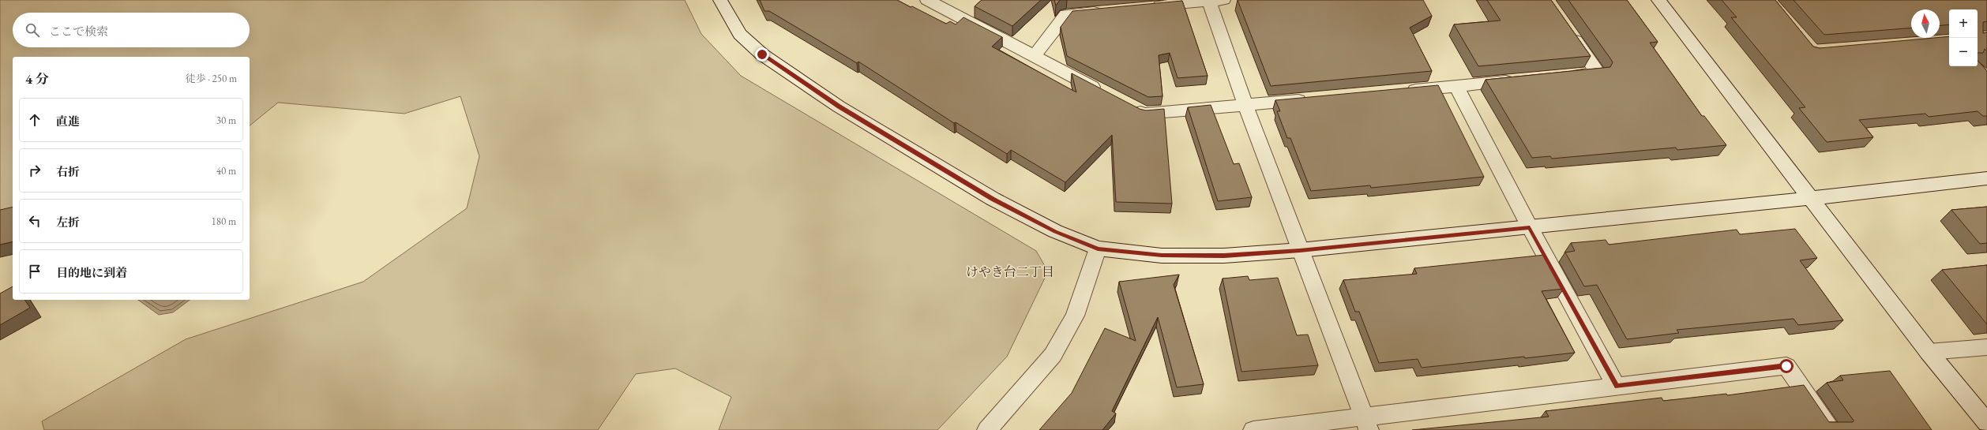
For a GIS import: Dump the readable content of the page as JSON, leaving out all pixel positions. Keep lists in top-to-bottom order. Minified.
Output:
{"districts":["けやき台二丁目"],"north":"top","page":{"map_buttons":["+","−"],"search":"ここで検索","heading":["4 分","徒歩 · 250 m"],"list":[["直進","30 m"],["右折","40 m"],["左折","180 m"],"目的地に到着"]}}
